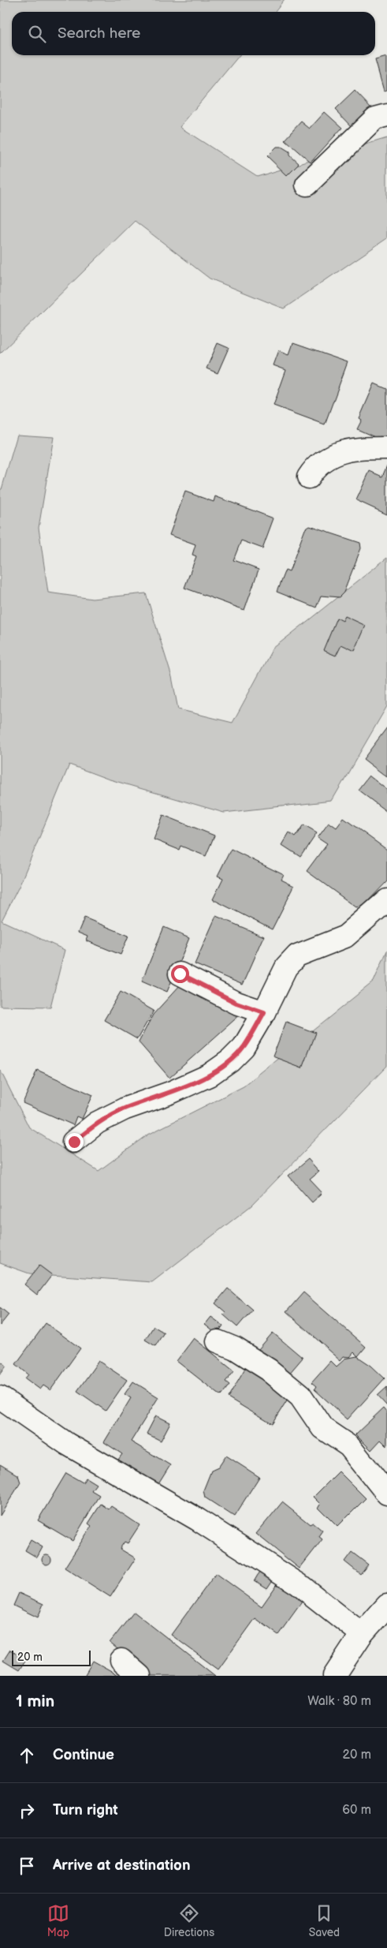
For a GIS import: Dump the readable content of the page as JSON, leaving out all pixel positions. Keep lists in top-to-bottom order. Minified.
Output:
{"scale_bar":"20 m","page":{"search":"Search here","scale":"20 m","heading":["1 min","Walk · 80 m"],"list":[["Continue","20 m"],["Turn right","60 m"],"Arrive at destination"],"nav":["Map","Directions","Saved"]}}
